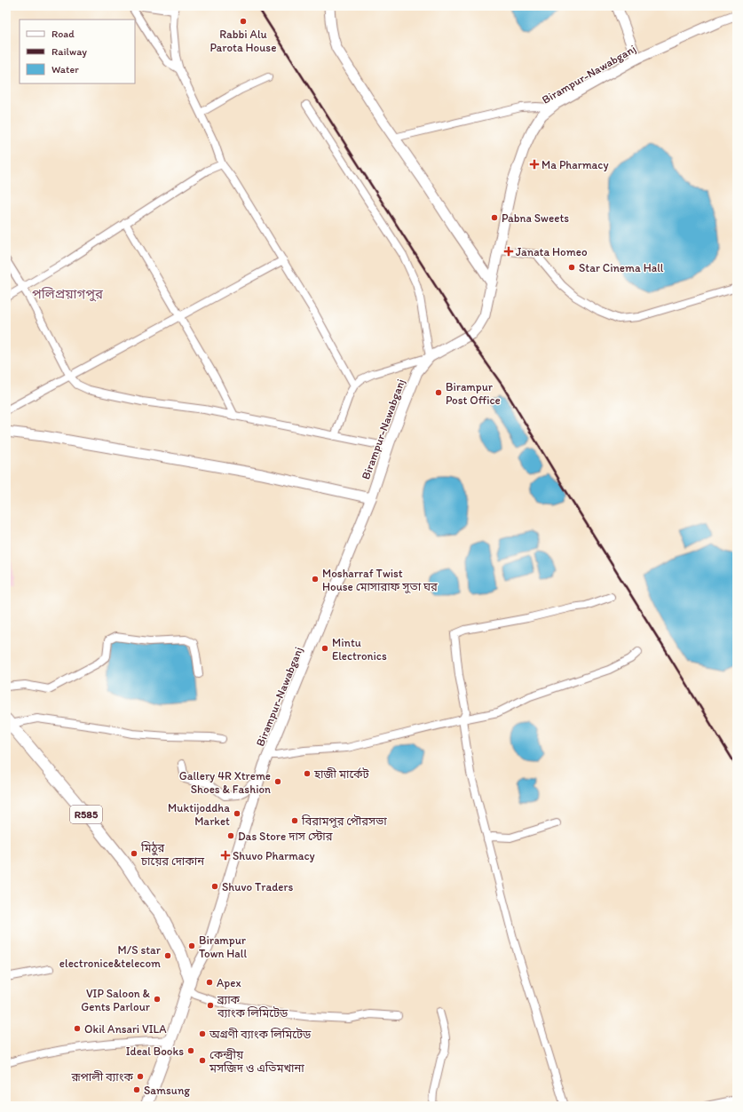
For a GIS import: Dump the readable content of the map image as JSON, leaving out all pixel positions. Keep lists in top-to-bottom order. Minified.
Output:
{"streets":{"main road":["Birampur-Nawabganj","R585"]},"crossings":[["Birampur-Nawabganj","R585"]],"districts":["পলিপ্রয়াগপুর"],"places":{"other":["Rabbi Alu Parota House","Pabna Sweets","Star Cinema Hall","Birampur Post Office","Mosharraf Twist House মোসারাফ সুতা ঘর","Mintu Electronics","হাজী মার্কেট","Gallery 4R Xtreme Shoes & Fashion","Muktijoddha Market","বিরামপুর পৌরসভা","Das Store দাস স্টোর","মিঠুর চায়ের দোকান","Shuvo Traders","Birampur Town Hall","M/S star electronice&telecom","Apex","VIP Saloon & Gents Parlour","ব্র্যাক ব্যাংক লিমিটেড","Okil Ansari VILA","অগ্রণী ব্যাংক লিমিটেড","Ideal Books","কেন্দ্রীয় মসজিদ ও এতিমখানা","রূপালী ব্যাংক","Samsung"],"health":["Ma Pharmacy","Janata Homeo","Shuvo Pharmacy"]},"legend":["Road","Railway","Water"]}
